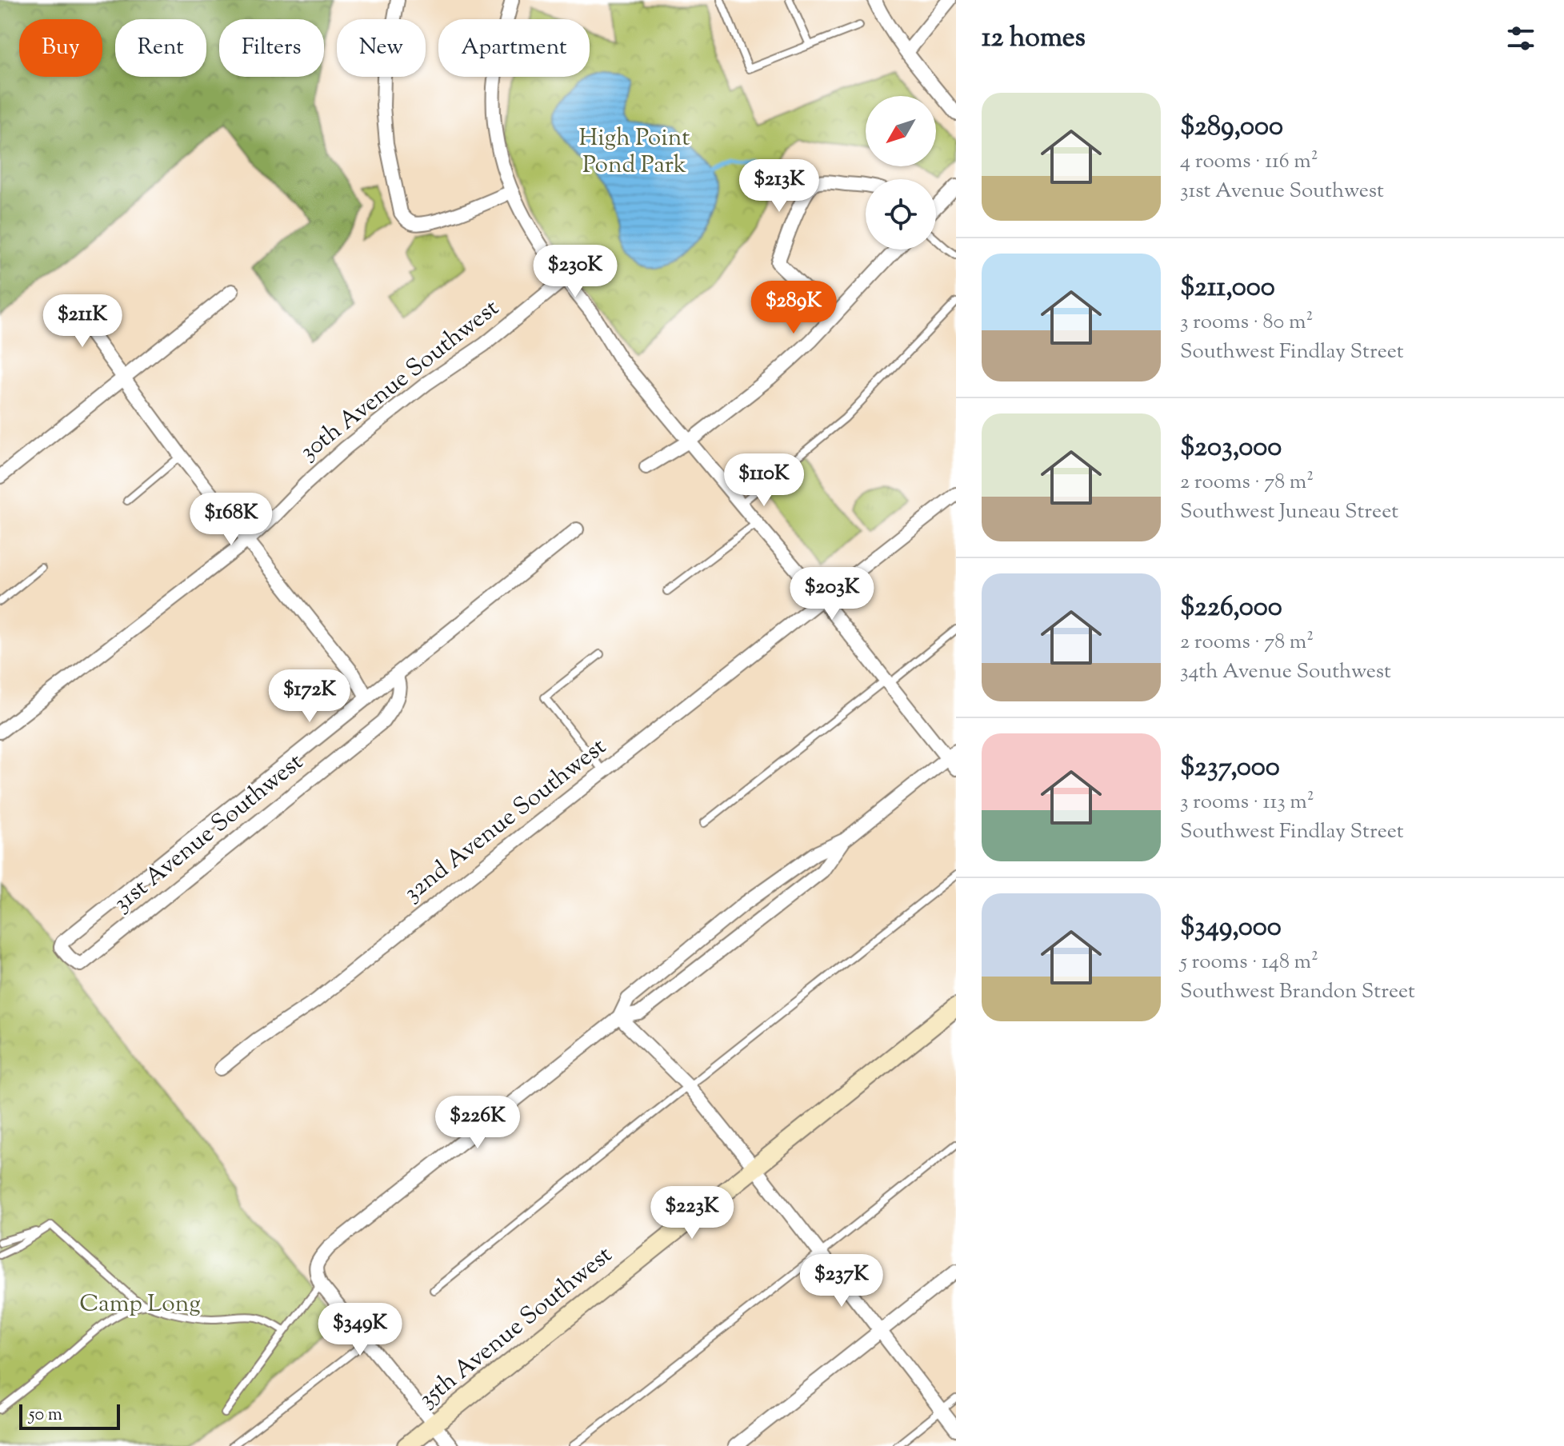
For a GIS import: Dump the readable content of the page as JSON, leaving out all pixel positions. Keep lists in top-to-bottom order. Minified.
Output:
{"streets":{"main road":["35th Avenue Southwest"],"street":["30th Avenue Southwest","32nd Avenue Southwest","31st Avenue Southwest"]},"parks":["High Point Pond Park","Camp Long"],"scale_bar":"50 m","north":"bottom left","page":{"heading":"12 homes","chip":["Buy","Rent","Filters","New","Apartment"],"list":[{"name":"$289,000","note":"4 rooms · 116 m² · 31st Avenue Southwest"},{"name":"$211,000","note":"3 rooms · 80 m² · Southwest Findlay Street"},{"name":"$203,000","note":"2 rooms · 78 m² · Southwest Juneau Street"},{"name":"$226,000","note":"2 rooms · 78 m² · 34th Avenue Southwest"},{"name":"$237,000","note":"3 rooms · 113 m² · Southwest Findlay Street"},{"name":"$349,000","note":"5 rooms · 148 m² · Southwest Brandon Street"}],"price":["$213K","$230K","$289K","$211K","$110K","$168K","$203K","$172K","$226K","$223K","$237K","$349K"],"scale":"50 m"}}
